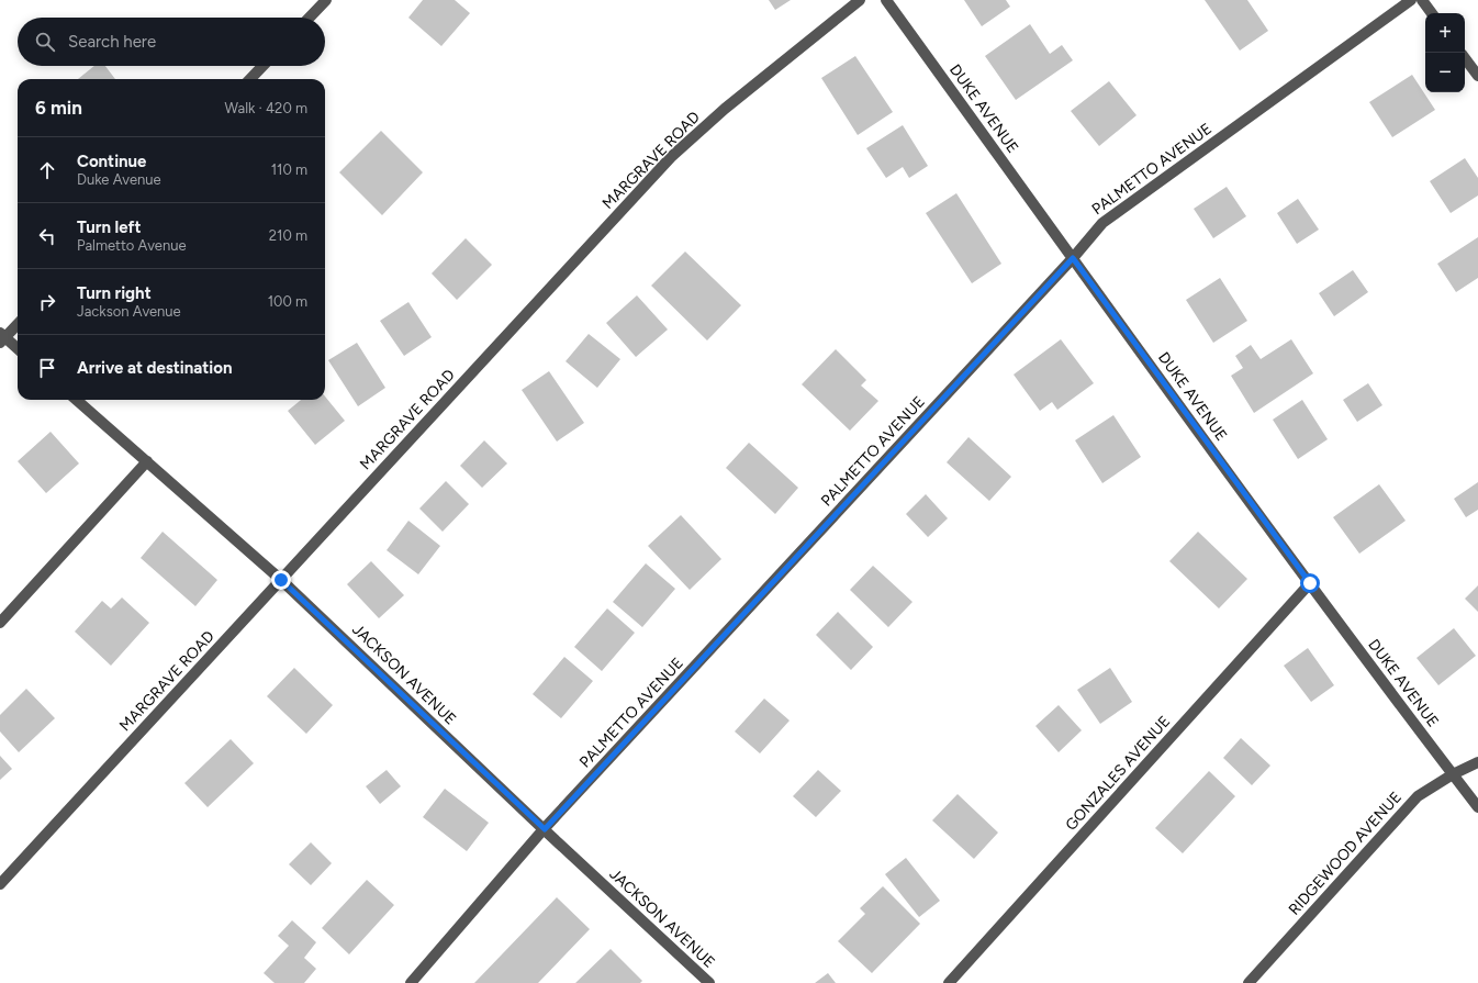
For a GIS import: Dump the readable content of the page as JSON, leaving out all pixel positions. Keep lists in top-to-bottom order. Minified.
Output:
{"streets":{"street":["DUKE AVENUE","MARGRAVE ROAD","PALMETTO AVENUE","JACKSON AVENUE","GONZALES AVENUE","RIDGEWOOD AVENUE"]},"crossings":[["DUKE AVENUE","PALMETTO AVENUE"],["DUKE AVENUE","GONZALES AVENUE"],["DUKE AVENUE","RIDGEWOOD AVENUE"],["MARGRAVE ROAD","JACKSON AVENUE"],["PALMETTO AVENUE","JACKSON AVENUE"]],"page":{"map_buttons":["+","−"],"search":"Search here","heading":["6 min","Walk · 420 m"],"list":[["Continue","Duke Avenue","110 m"],["Turn left","Palmetto Avenue","210 m"],["Turn right","Jackson Avenue","100 m"],"Arrive at destination"]}}
